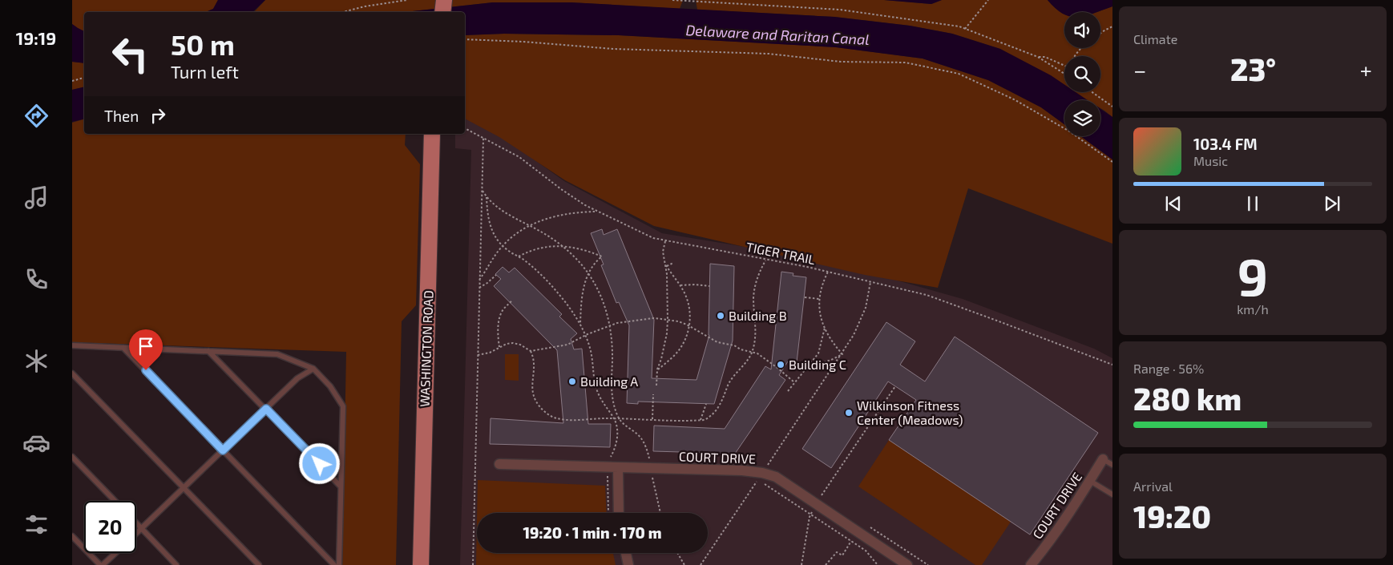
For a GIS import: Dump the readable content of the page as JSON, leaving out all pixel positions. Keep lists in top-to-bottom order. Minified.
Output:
{"streets":{"main road":["WASHINGTON ROAD"],"street":["COURT DRIVE"],"path":["TIGER TRAIL"]},"water":["Delaware and Raritan Canal"],"places":["Building B","Building C","Building A","Wilkinson Fitness Center (Meadows)"],"page":{"tabs":"19:19","tile":["Climate",["9","km/h"],["Range · 56%","280 km"],["Arrival","19:20"]],"turn":["50 m","Turn left"],"heat":["−","23°","+"],"then":"Then","song":["103.4 FM","Music"],"limit":"20","trip":"19:20 · 1 min · 170 m"}}
